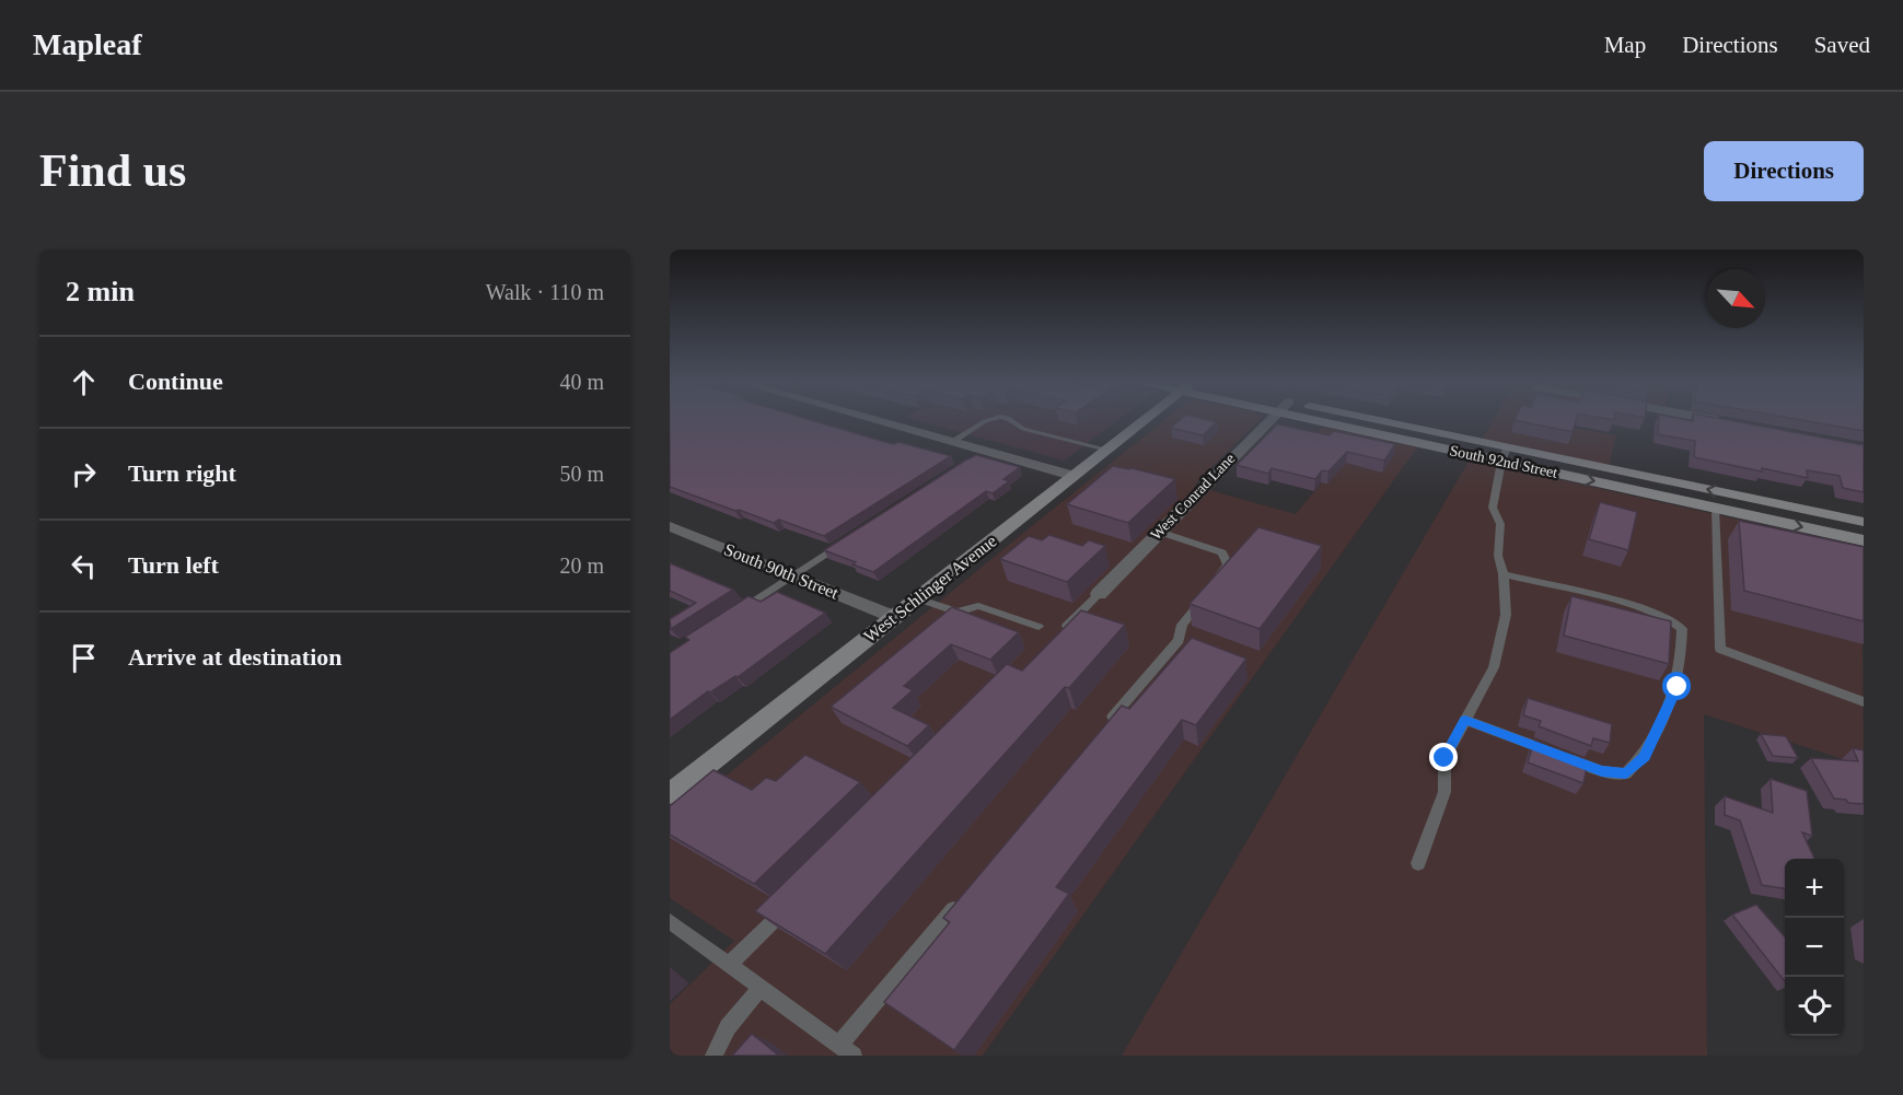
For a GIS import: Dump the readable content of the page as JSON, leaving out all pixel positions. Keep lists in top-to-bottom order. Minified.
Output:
{"streets":{"street":["South 92nd Street","West Conrad Lane","South 90th Street","West Schlinger Avenue"]},"crossings":[["South 90th Street","West Schlinger Avenue"]],"north":"bottom right","page":{"header":"Mapleaf","nav":["Map","Directions","Saved"],"buttons":"Directions","title":"Find us","heading":["2 min","Walk · 110 m"],"list":[["Continue","40 m"],["Turn right","50 m"],["Turn left","20 m"],"Arrive at destination"],"map_buttons":["+","−"]}}
